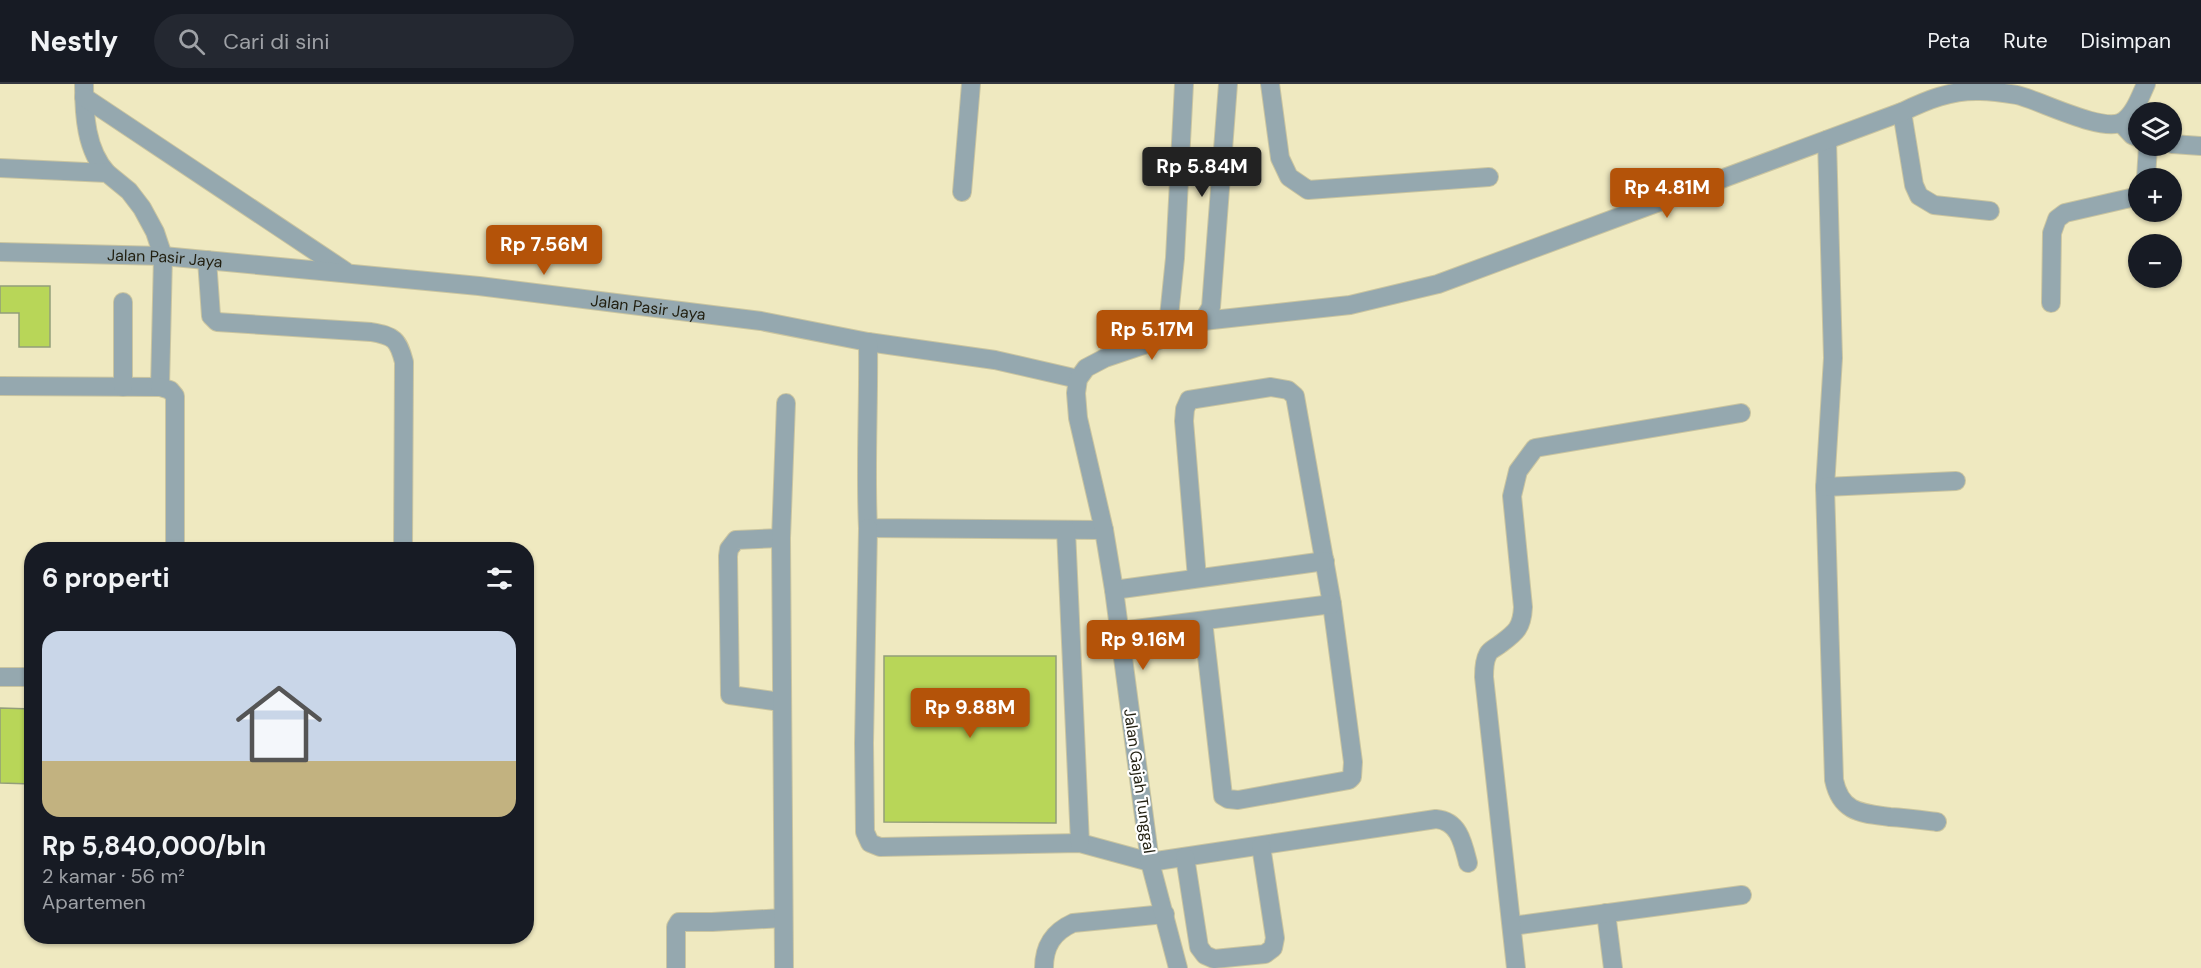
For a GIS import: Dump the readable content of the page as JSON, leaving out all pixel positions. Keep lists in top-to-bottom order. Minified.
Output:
{"streets":{"street":["Jalan Pasir Jaya","Jalan Gajah Tunggal"]},"crossings":[["Jalan Pasir Jaya","Jalan Gajah Tunggal"]],"page":{"header":"Nestly","search":"Cari di sini","nav":["Peta","Rute","Disimpan"],"map_buttons":["+","−"],"price":["Rp 5.84M","Rp 4.81M","Rp 7.56M","Rp 5.17M","Rp 9.16M","Rp 9.88M"],"heading":"6 properti","list":[{"name":"Rp 5,840,000/bln","note":"2 kamar · 56 m² · Apartemen"}]}}
